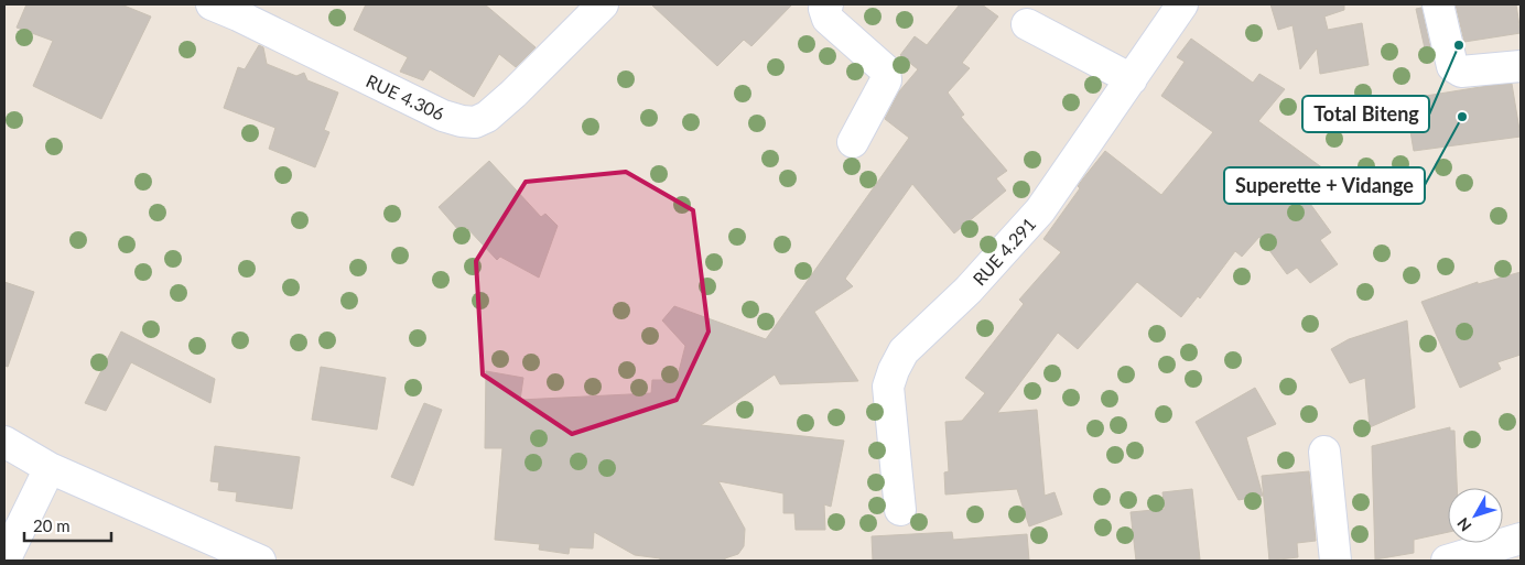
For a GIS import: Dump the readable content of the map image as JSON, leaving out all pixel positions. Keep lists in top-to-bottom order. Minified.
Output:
{"streets":{"street":["RUE 4.306","RUE 4.291"]},"places":["Total Biteng","Superette + Vidange"],"scale_bar":"20 m","north":"bottom left"}
